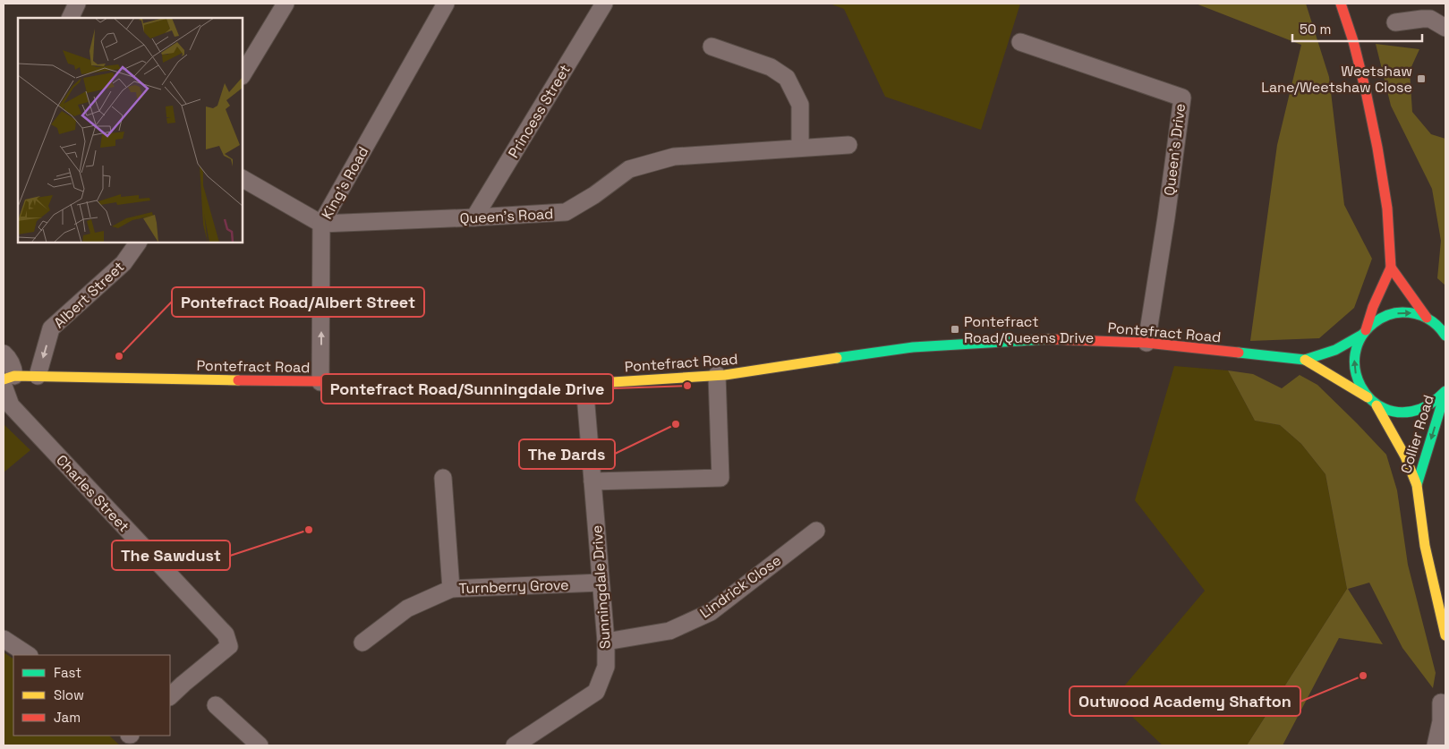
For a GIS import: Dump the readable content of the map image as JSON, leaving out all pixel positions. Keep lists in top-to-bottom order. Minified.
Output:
{"streets":{"main road":["Pontefract Road","Collier Road"],"street":["Princess Street","Queen's Drive","King's Road","Queen's Road","Albert Street","Charles Street","Turnberry Grove","Lindrick Close","Sunningdale Drive"]},"crossings":[["Princess Street","Queen's Road"],["Queen's Drive","Pontefract Road"],["King's Road","Queen's Road"],["King's Road","Pontefract Road"],["Albert Street","Pontefract Road"],["Pontefract Road","Charles Street"],["Pontefract Road","Sunningdale Drive"],["Turnberry Grove","Sunningdale Drive"],["Lindrick Close","Sunningdale Drive"]],"one_way":["King's Road","Albert Street"],"places":{"transit":["Weetshaw Lane/Weetshaw Close","Pontefract Road/Queens Drive"],"other":["Pontefract Road/Albert Street","Pontefract Road/Sunningdale Drive","The Dards","The Sawdust","Outwood Academy Shafton"]},"legend":["Fast","Slow","Jam"],"scale_bar":"50 m"}
